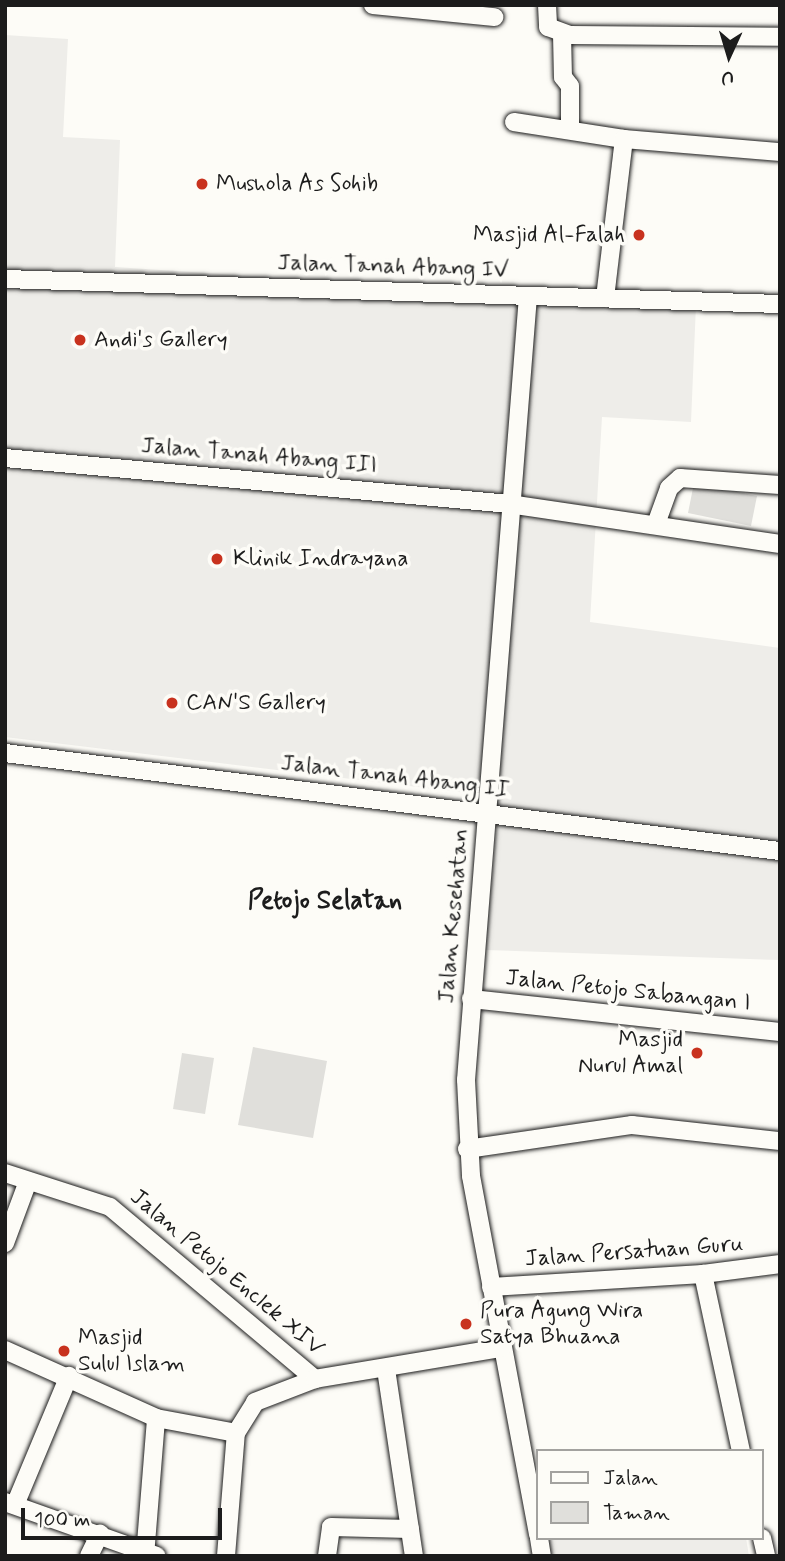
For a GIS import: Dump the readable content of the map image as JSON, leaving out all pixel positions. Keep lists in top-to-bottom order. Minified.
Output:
{"streets":{"street":["Jalan Tanah Abang IV","Jalan Tanah Abang III","Jalan Tanah Abang II","Jalan Kesehatan","Jalan Petojo Sabangan I","Jalan Persatuan Guru","Jalan Petojo Enclek XIV"]},"crossings":[["Jalan Tanah Abang IV","Jalan Kesehatan"],["Jalan Tanah Abang III","Jalan Kesehatan"],["Jalan Tanah Abang II","Jalan Kesehatan"],["Jalan Kesehatan","Jalan Petojo Sabangan I"],["Jalan Kesehatan","Jalan Persatuan Guru"]],"districts":["Petojo Selatan"],"places":["Mushola As Sohib","Masjid Al-Falah","Andi's Gallery","Klinik Indrayana","CAN'S Gallery","Masjid Nurul Amal","Pura Agung Wira Satya Bhuana","Masjid Sulul Islam"],"legend":["Jalan","Taman"],"scale_bar":"100 m","north":"bottom"}
